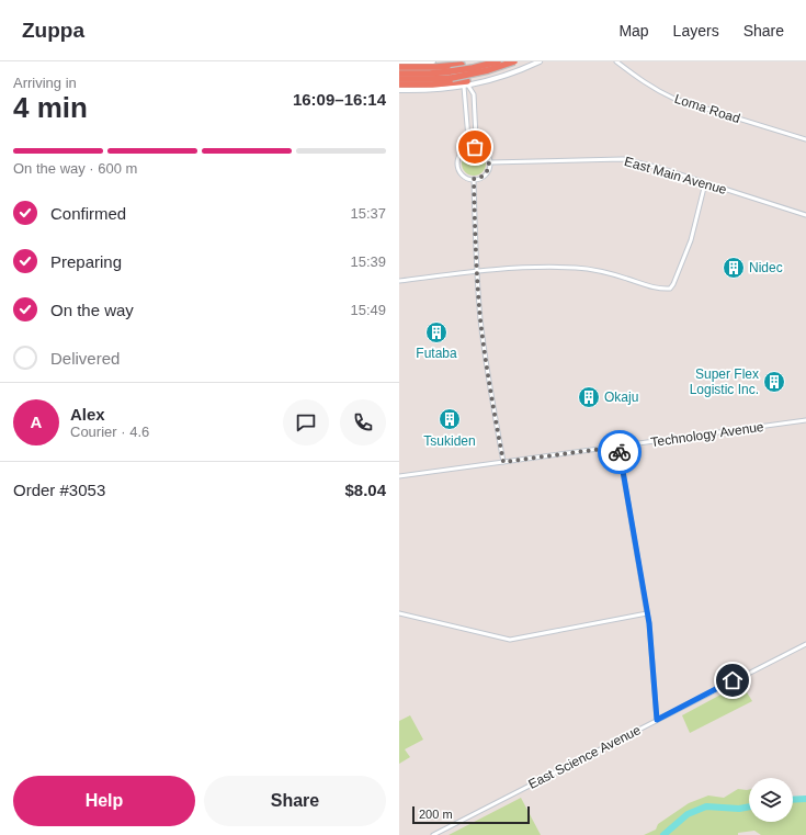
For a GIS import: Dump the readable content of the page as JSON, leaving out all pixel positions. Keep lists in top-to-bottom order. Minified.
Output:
{"streets":{"street":["Loma Road","East Main Avenue","Technology Avenue","East Science Avenue"]},"places":{"building":["Nidec","Futaba","Super Flex Logistic Inc.","Okaju","Tsukiden"]},"scale_bar":"200 m","page":{"header":"Zuppa","nav":["Map","Layers","Share"],"heading":["4 min","Arriving in","16:09–16:14"],"panel":["Alex","Courier · 4.6","Order #3053","$8.04"],"bar":"On the way · 600 m","list":[["Confirmed","15:37"],["Preparing","15:39"],["On the way","15:49"],"Delivered"],"round":"A","buttons":["Help","Share"],"scale":"200 m"}}
